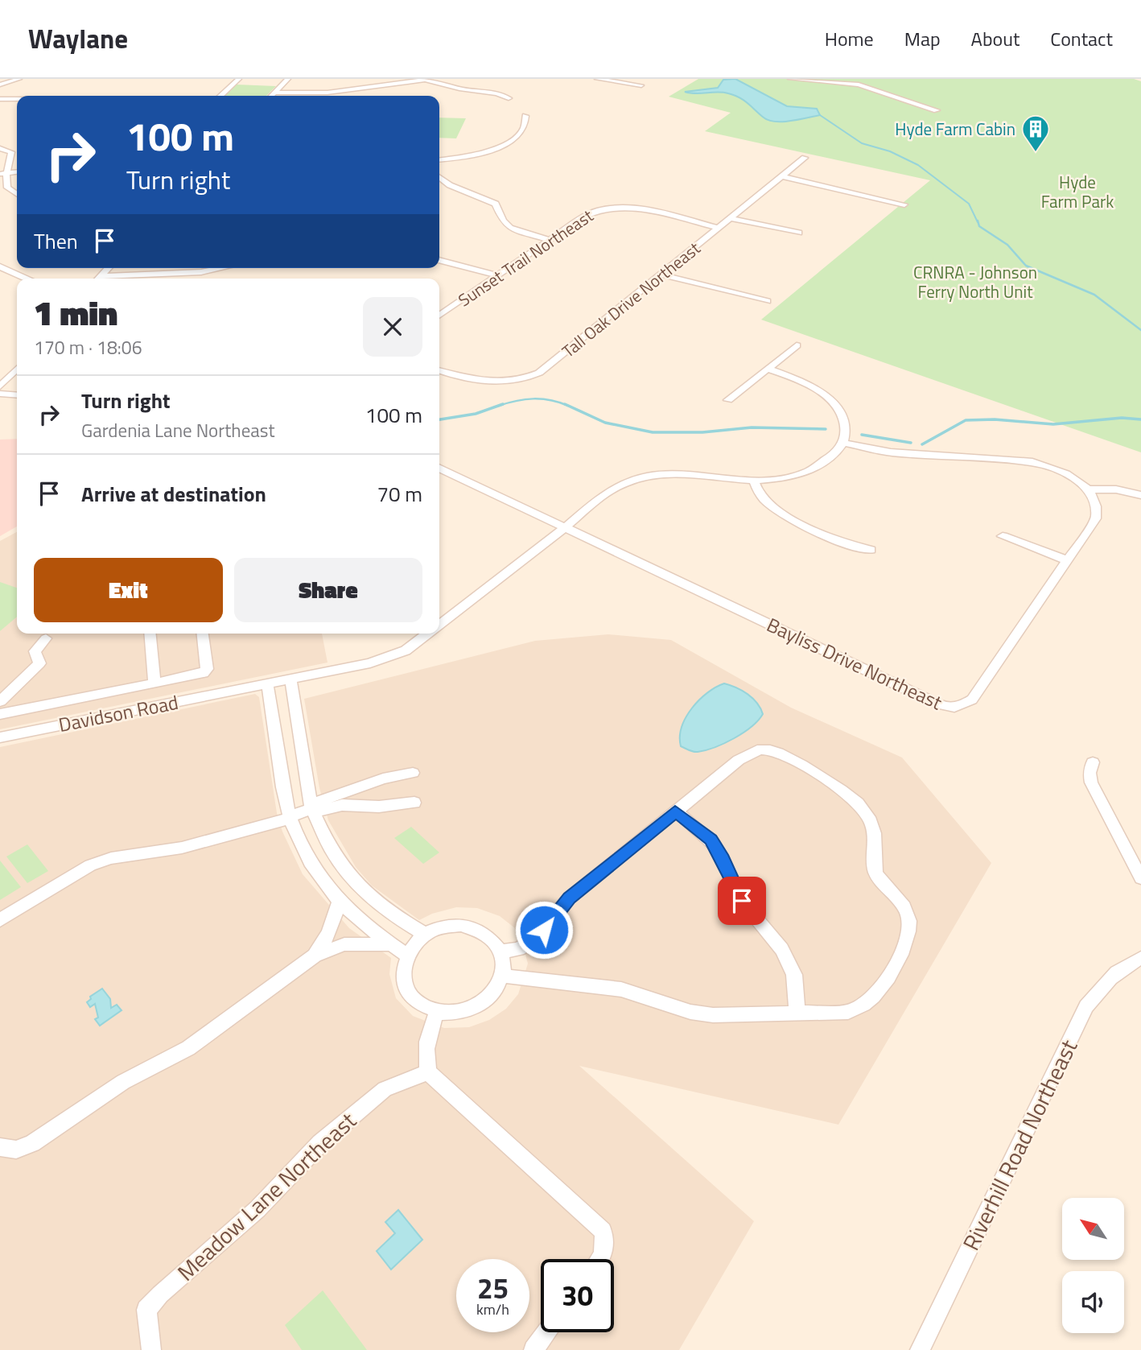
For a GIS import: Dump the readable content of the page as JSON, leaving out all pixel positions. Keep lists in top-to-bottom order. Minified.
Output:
{"streets":{"street":["Sunset Trail Northeast","Tall Oak Drive Northeast","Bayliss Drive Northeast","Davidson Road","Riverhill Road Northeast","Meadow Lane Northeast"]},"crossings":[["Sunset Trail Northeast","Tall Oak Drive Northeast"],["Bayliss Drive Northeast","Davidson Road"]],"parks":["Hyde Farm Park","CRNRA - Johnson Ferry North Unit"],"places":{"building":["Hyde Farm Cabin"]},"north":"top left","page":{"header":"Waylane","nav":["Home","Map","About","Contact"],"turn":["100 m","Turn right"],"then":"Then","heading":["1 min","170 m · 18:06"],"list":[{"name":"Turn right","note":"Gardenia Lane Northeast","value":"100 m"},{"name":"Arrive at destination","value":"70 m"}],"buttons":["Exit","Share"],"speed":"25 km/h","limit":"30"}}
